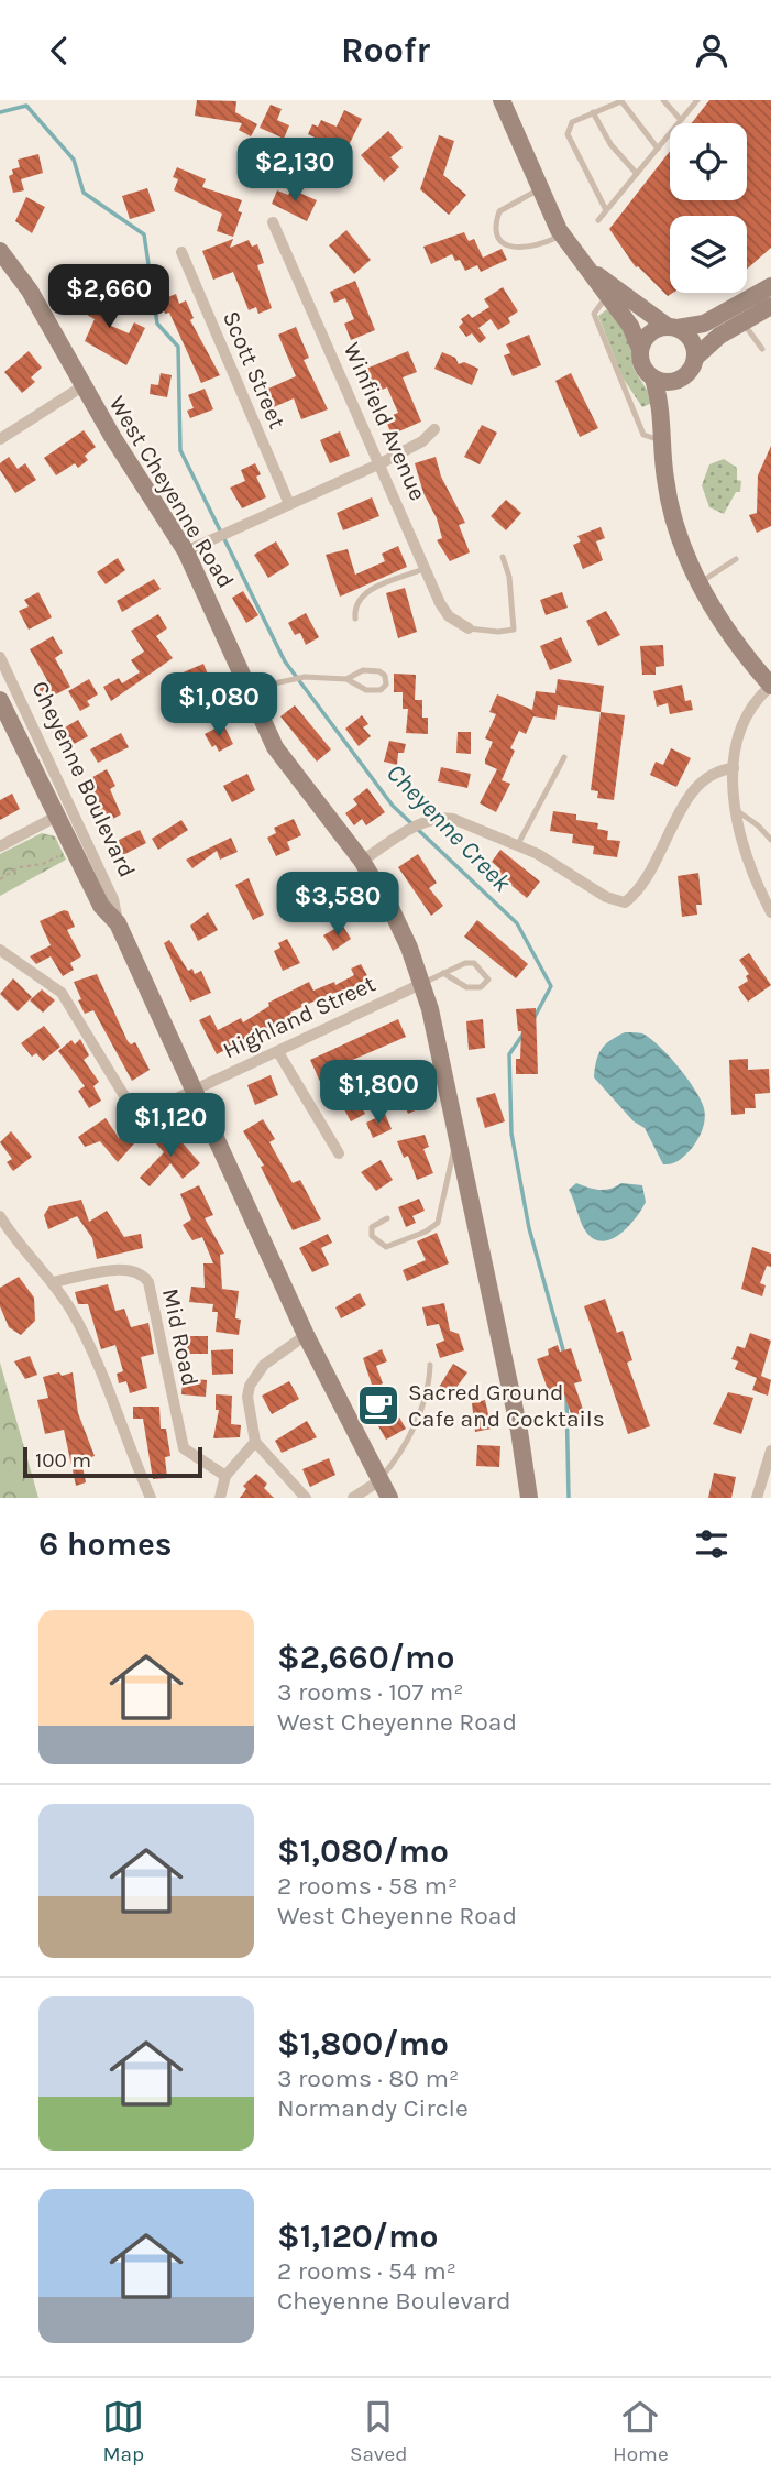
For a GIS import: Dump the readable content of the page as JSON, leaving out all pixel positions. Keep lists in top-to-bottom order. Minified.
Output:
{"streets":{"street":["Scott Street","Winfield Avenue","West Cheyenne Road","Cheyenne Boulevard","Highland Street","Mid Road"]},"crossings":[["West Cheyenne Road","Highland Street"],["Cheyenne Boulevard","Highland Street"]],"water":["Cheyenne Creek"],"places":{"cafe":["Sacred Ground Cafe and Cocktails"]},"scale_bar":"100 m","page":{"header":"Roofr","price":["$2,130","$2,660","$1,080","$3,580","$1,800","$1,120"],"scale":"100 m","heading":"6 homes","list":[{"name":"$2,660/mo","note":"3 rooms · 107 m² · West Cheyenne Road"},{"name":"$1,080/mo","note":"2 rooms · 58 m² · West Cheyenne Road"},{"name":"$1,800/mo","note":"3 rooms · 80 m² · Normandy Circle"},{"name":"$1,120/mo","note":"2 rooms · 54 m² · Cheyenne Boulevard"}],"tabs":["Map","Saved","Home"]}}
